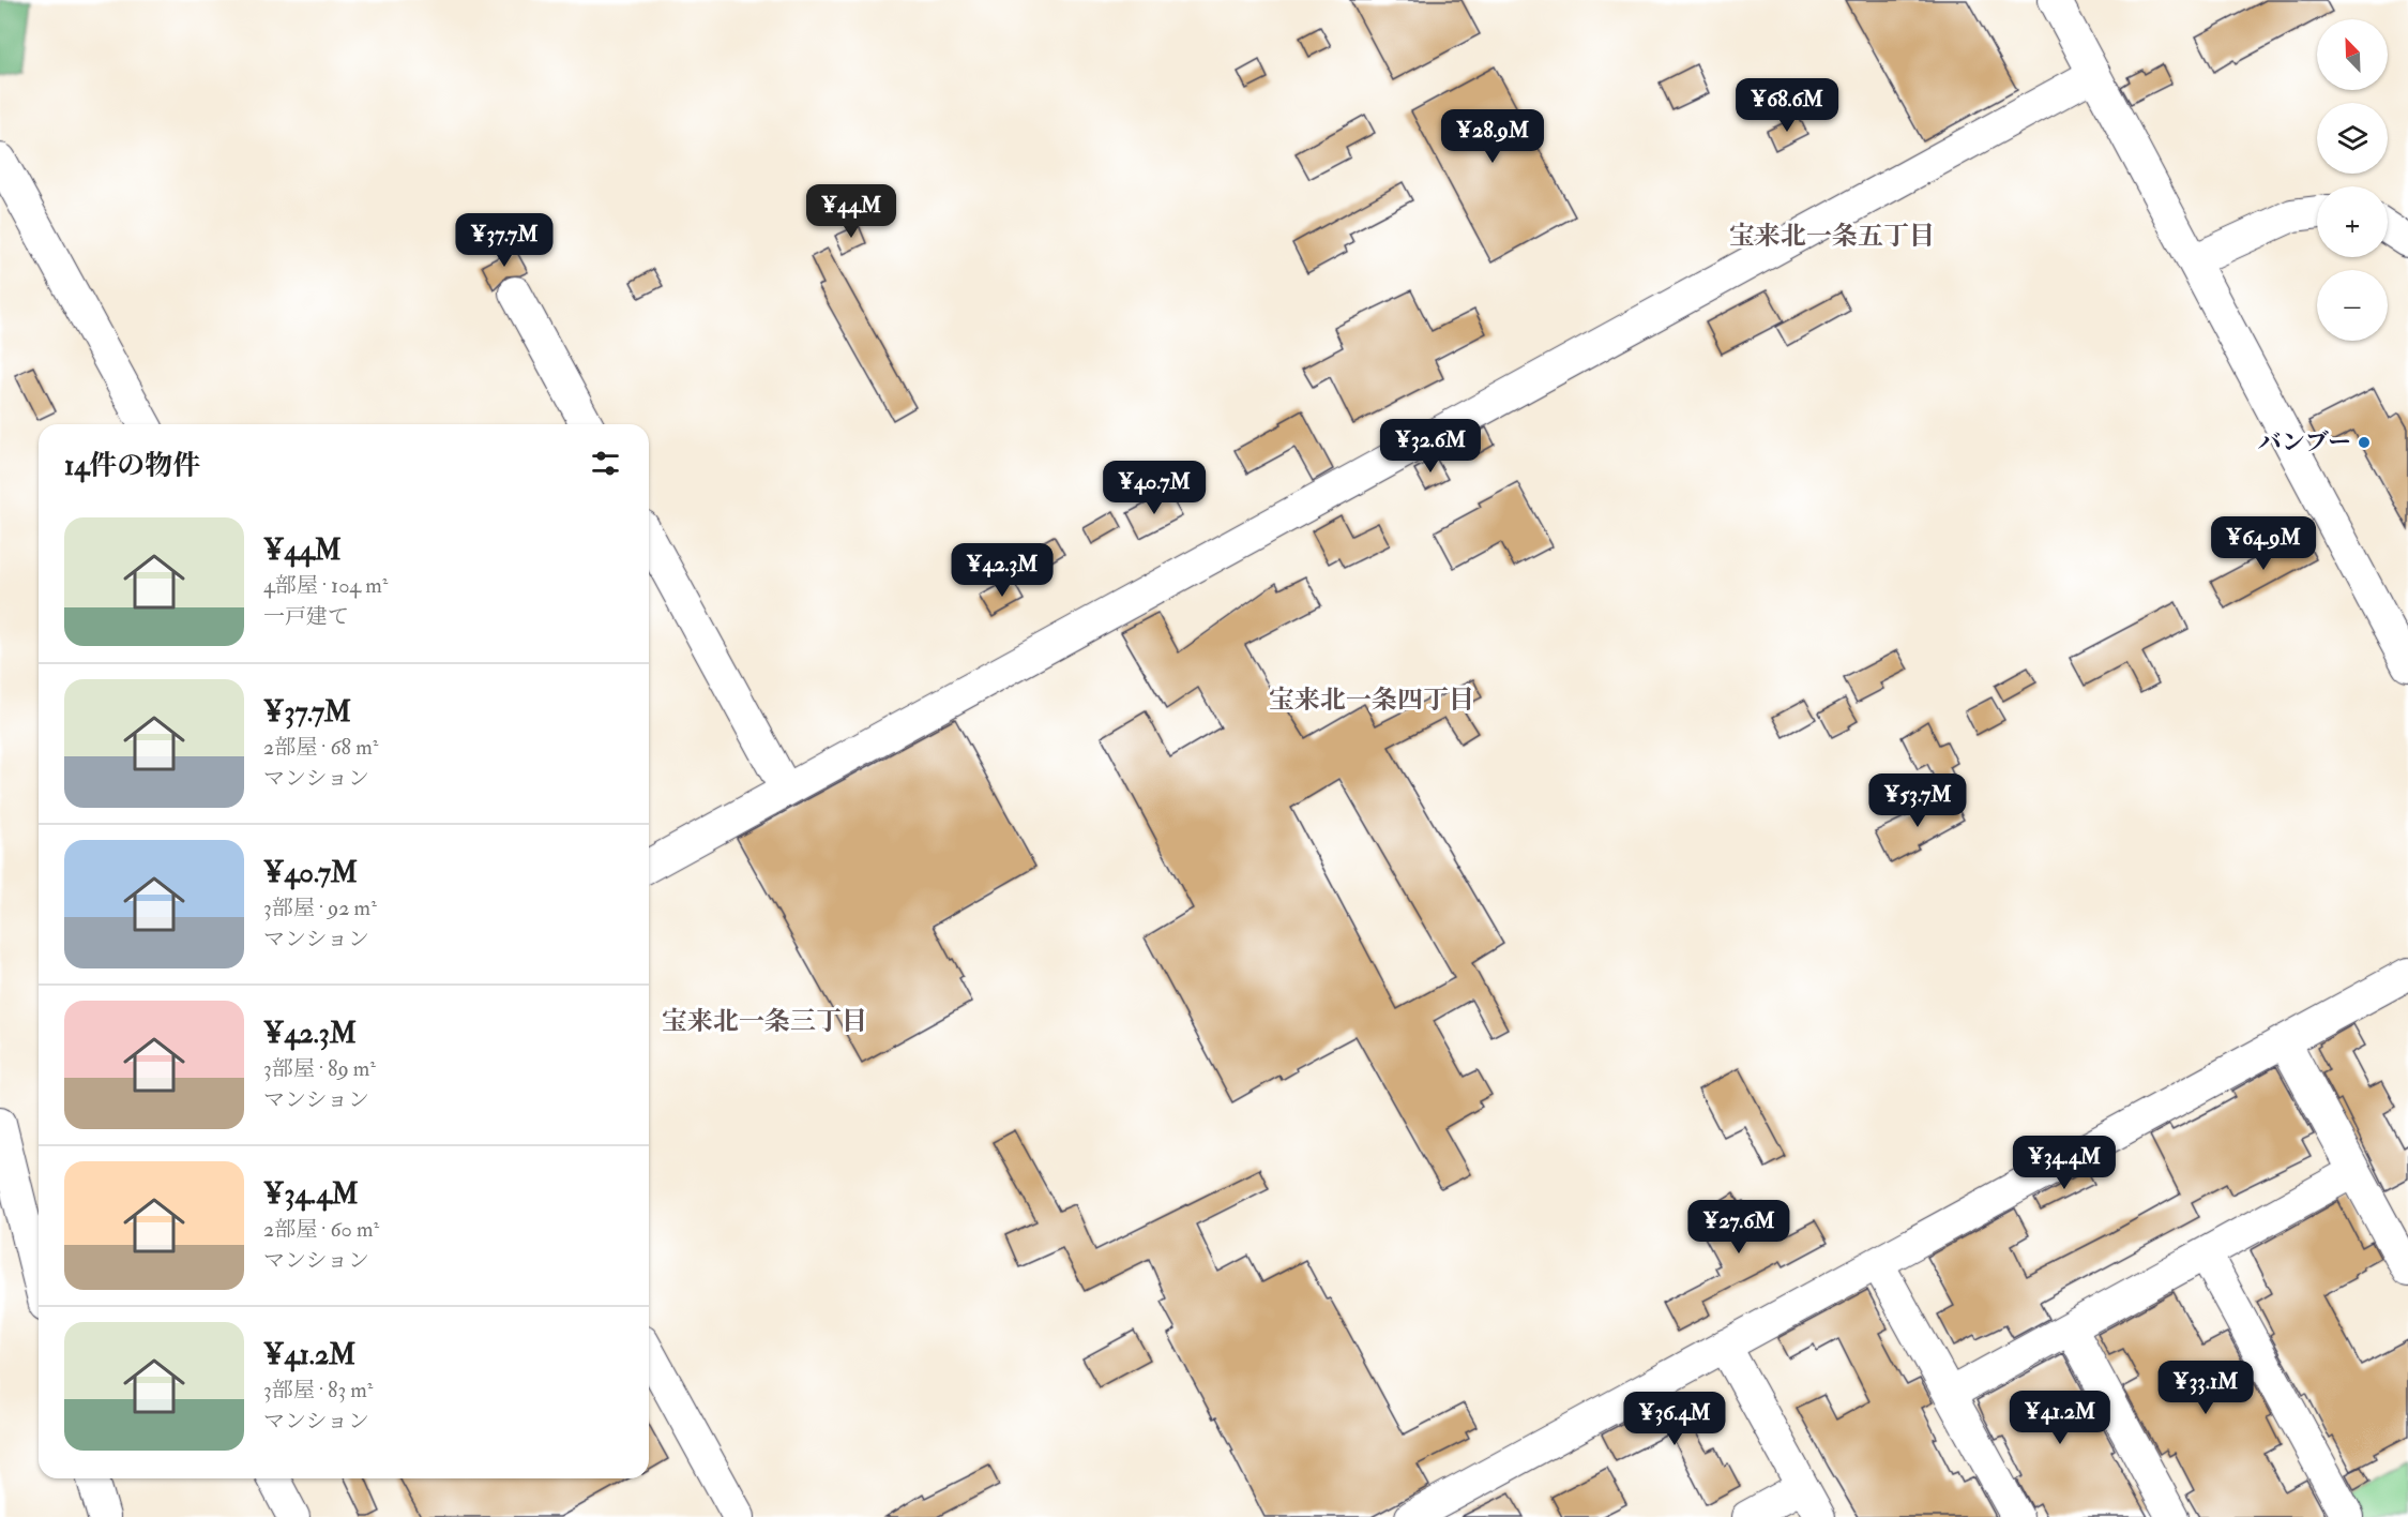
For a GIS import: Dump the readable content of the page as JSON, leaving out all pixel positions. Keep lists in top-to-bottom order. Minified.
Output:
{"districts":["宝来北一条五丁目","宝来北一条四丁目","宝来北一条三丁目"],"places":["バンブー"],"north":"top left","page":{"map_buttons":["+","−"],"price":["¥68.6M","¥28.9M","¥44M","¥37.7M","¥32.6M","¥40.7M","¥64.9M","¥42.3M","¥53.7M","¥34.4M","¥27.6M","¥33.1M","¥41.2M","¥36.4M"],"heading":"14件の物件","list":[{"name":"¥44M","note":"4部屋 · 104 m² · 一戸建て"},{"name":"¥37.7M","note":"2部屋 · 68 m² · マンション"},{"name":"¥40.7M","note":"3部屋 · 92 m² · マンション"},{"name":"¥42.3M","note":"3部屋 · 89 m² · マンション"},{"name":"¥34.4M","note":"2部屋 · 60 m² · マンション"},{"name":"¥41.2M","note":"3部屋 · 83 m² · マンション"}]}}
